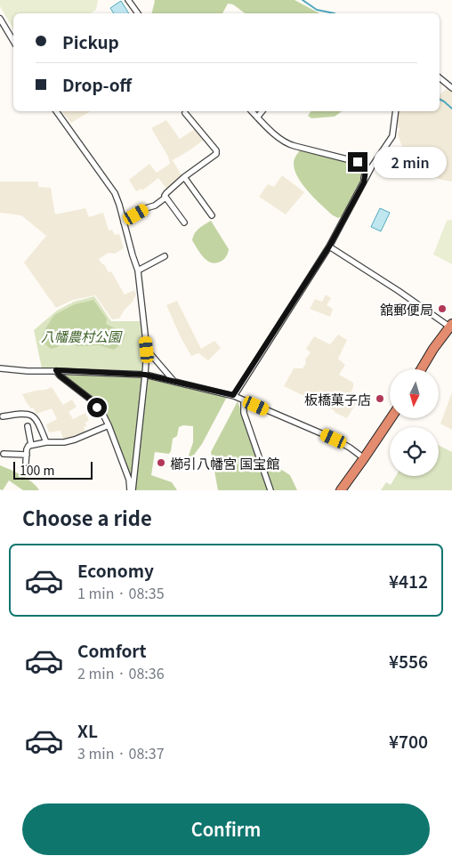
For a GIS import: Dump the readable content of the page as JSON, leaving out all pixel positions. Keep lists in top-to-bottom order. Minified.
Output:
{"parks":["八幡農村公園"],"places":["舘郵便局","板橋菓子店","櫛引八幡宮 国宝館"],"scale_bar":"100 m","north":"bottom","page":{"banner":["Pickup","Drop-off"],"bubble":"2 min","scale":"100 m","heading":"Choose a ride","list":[{"name":"Economy","note":"1 min · 08:35","value":"¥412"},{"name":"Comfort","note":"2 min · 08:36","value":"¥556"},{"name":"XL","note":"3 min · 08:37","value":"¥700"}],"buttons":"Confirm"}}
